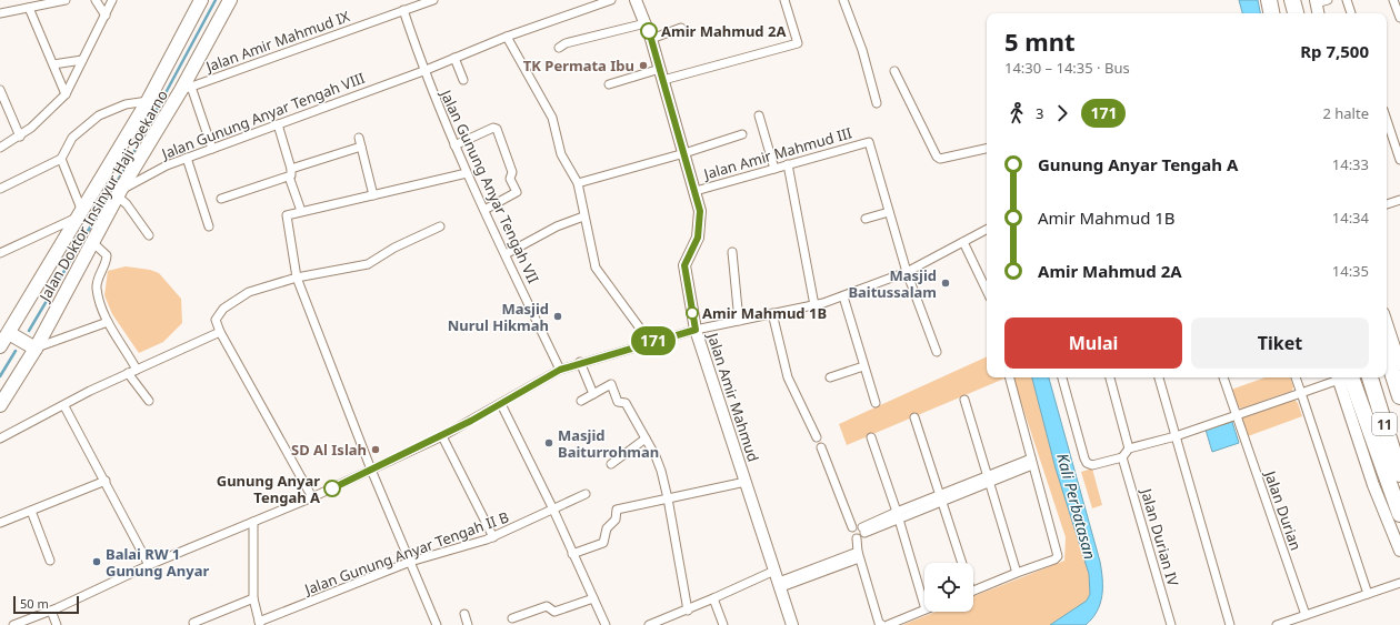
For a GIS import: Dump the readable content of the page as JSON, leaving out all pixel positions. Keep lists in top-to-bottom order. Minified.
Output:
{"streets":{"highway":["11"],"main road":["Jalan Doktor Insinyur Haji Soekarno"],"street":["Jalan Amir Mahmud IX","Jalan Gunung Anyar Tengah VIII","Jalan Amir Mahmud III","Jalan Gunung Anyar Tengah VII","Jalan Amir Mahmud","Jalan Durian","Jalan Durian IV","Jalan Gunung Anyar Tengah II B"]},"crossings":[["Jalan Amir Mahmud IX","Jalan Gunung Anyar Tengah VII"],["Jalan Amir Mahmud IX","Jalan Doktor Insinyur Haji Soekarno"],["Jalan Gunung Anyar Tengah VIII","Jalan Gunung Anyar Tengah VII"],["Jalan Gunung Anyar Tengah VIII","Jalan Doktor Insinyur Haji Soekarno"],["Jalan Amir Mahmud III","Jalan Amir Mahmud"]],"water":["Kali Perbatasan"],"places":["Amir Mahmud 2A","TK Permata Ibu","Masjid Baitussalam","Amir Mahmud 1B","Masjid Nurul Hikmah","Masjid Baiturrohman","SD Al Islah","Gunung Anyar Tengah A","Balai RW 1 Gunung Anyar"],"lines":["bus line 171"],"scale_bar":"50 m","page":{"on_map":"171","heading":["5 mnt","14:30 – 14:35 · Bus","Rp 7,500"],"legs":["3","171","2 halte"],"list":[{"name":"Gunung Anyar Tengah A","value":"14:33"},{"name":"Amir Mahmud 1B","value":"14:34"},{"name":"Amir Mahmud 2A","value":"14:35"}],"buttons":["Mulai","Tiket"],"scale":"50 m"}}
